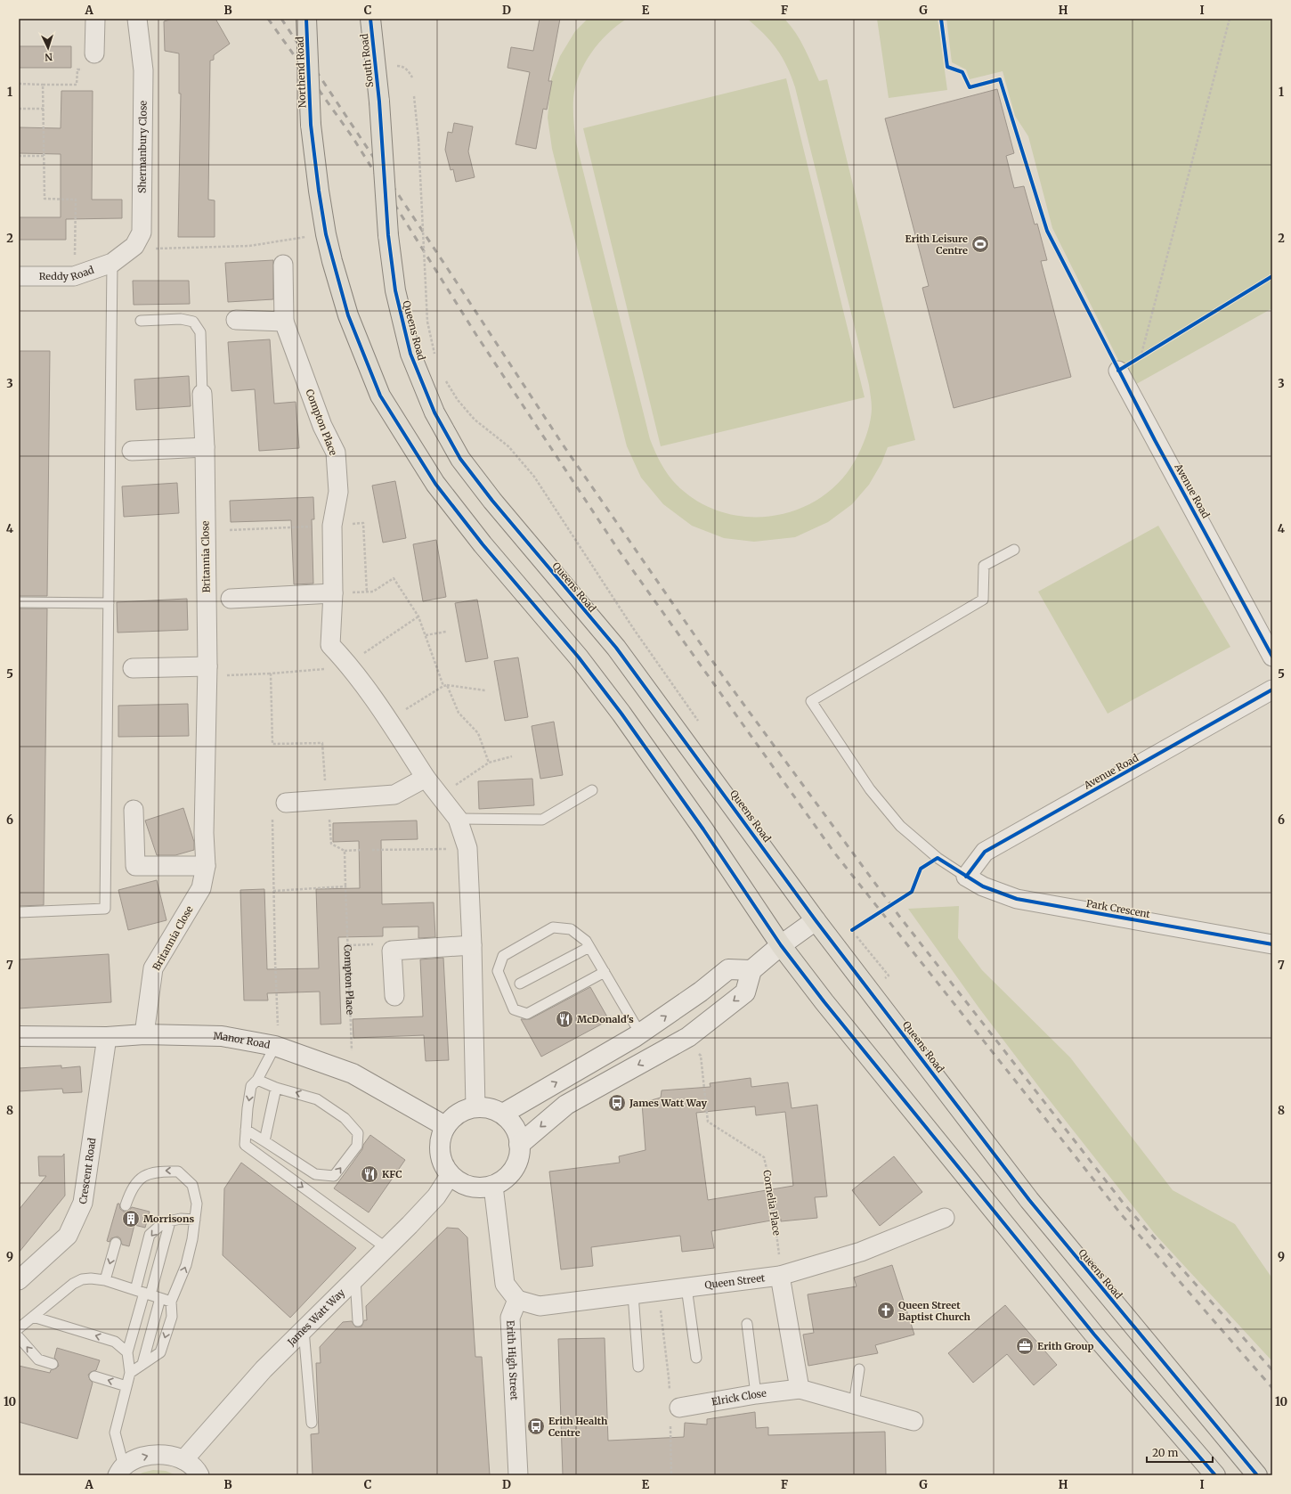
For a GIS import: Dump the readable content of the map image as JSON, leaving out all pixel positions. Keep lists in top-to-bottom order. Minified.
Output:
{"streets":{"main road":["South Road","Northend Road","Queens Road"],"street":["Shermanbury Close","Reddy Road","Compton Place","Avenue Road","Britannia Close","Park Crescent","Manor Road","Crescent Road","Queen Street","James Watt Way","Erith High Street","Elrick Close"],"path":["Cornelia Place"]},"crossings":[["South Road","Queens Road"],["Shermanbury Close","Reddy Road"],["Compton Place","Manor Road"],["Compton Place","James Watt Way"],["Avenue Road","Park Crescent"],["Britannia Close","Manor Road"],["Manor Road","Crescent Road"],["Manor Road","James Watt Way"],["Cornelia Place","Queen Street"],["Queen Street","Erith High Street"]],"places":{"sports":["Erith Leisure Centre"],"restaurant":["McDonald's","KFC"],"bus stop":["James Watt Way","Erith Health Centre"],"building":["Morrisons"],"church":["Queen Street Baptist Church"],"office":["Erith Group"]},"scale_bar":"20 m","north":"bottom","grid":{"columns":["A","B","C","D","E","F","G","H","I"],"rows":["1","2","3","4","5","6","7","8","9","10"]}}
